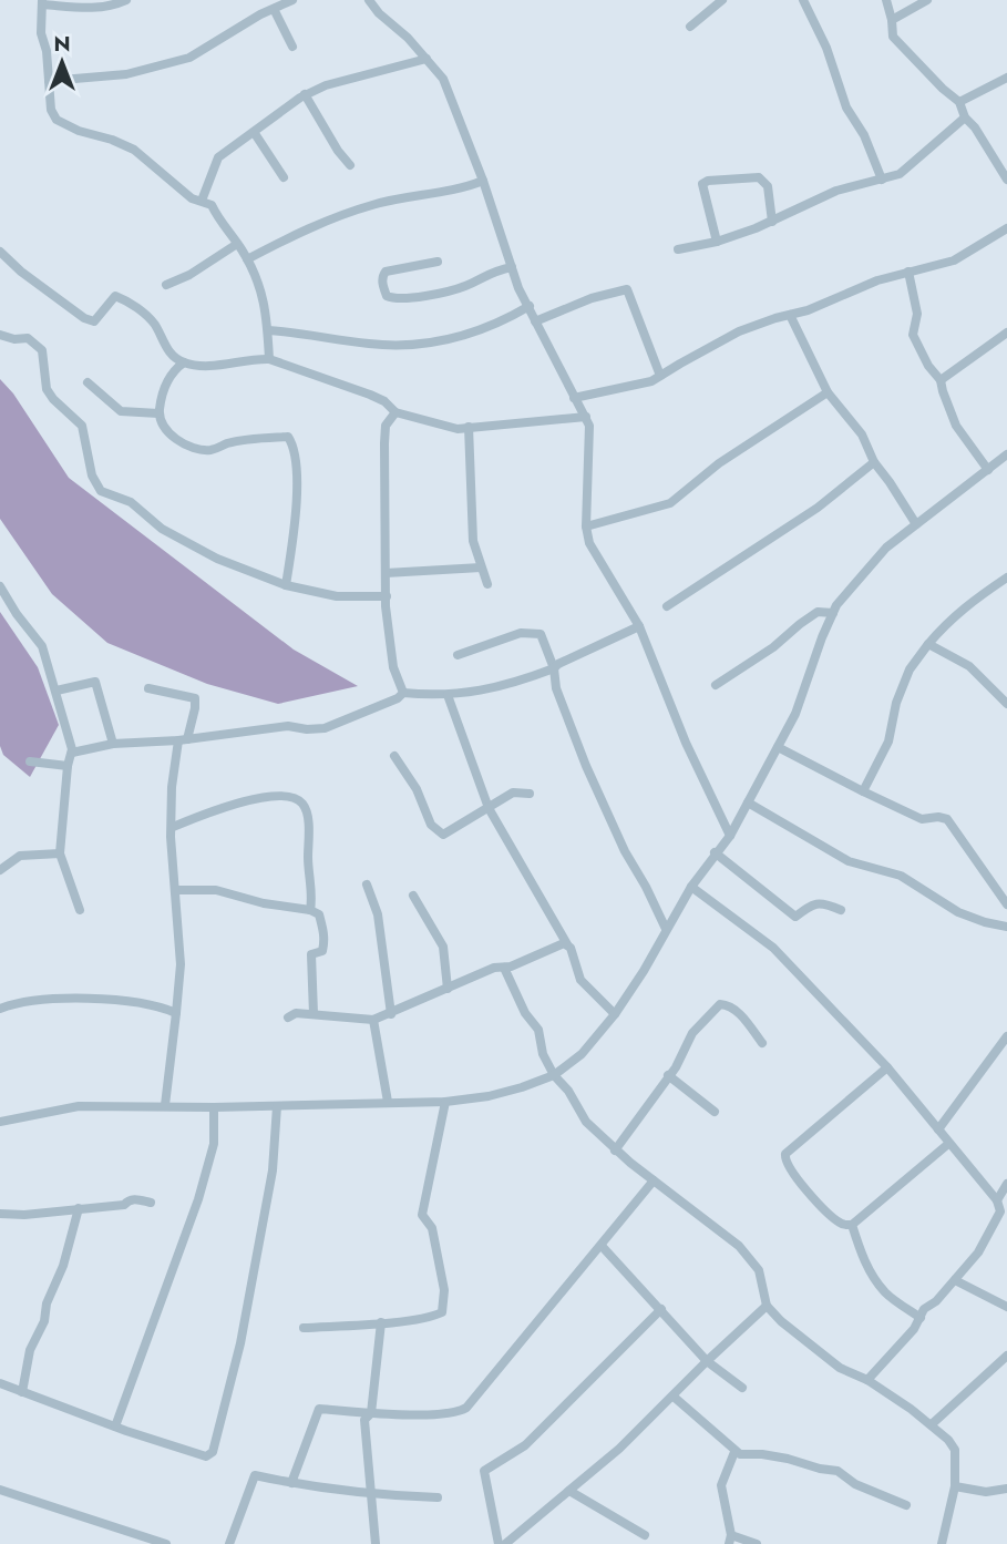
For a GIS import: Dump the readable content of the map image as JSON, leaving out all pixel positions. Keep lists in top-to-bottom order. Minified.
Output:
{"north":"top"}
